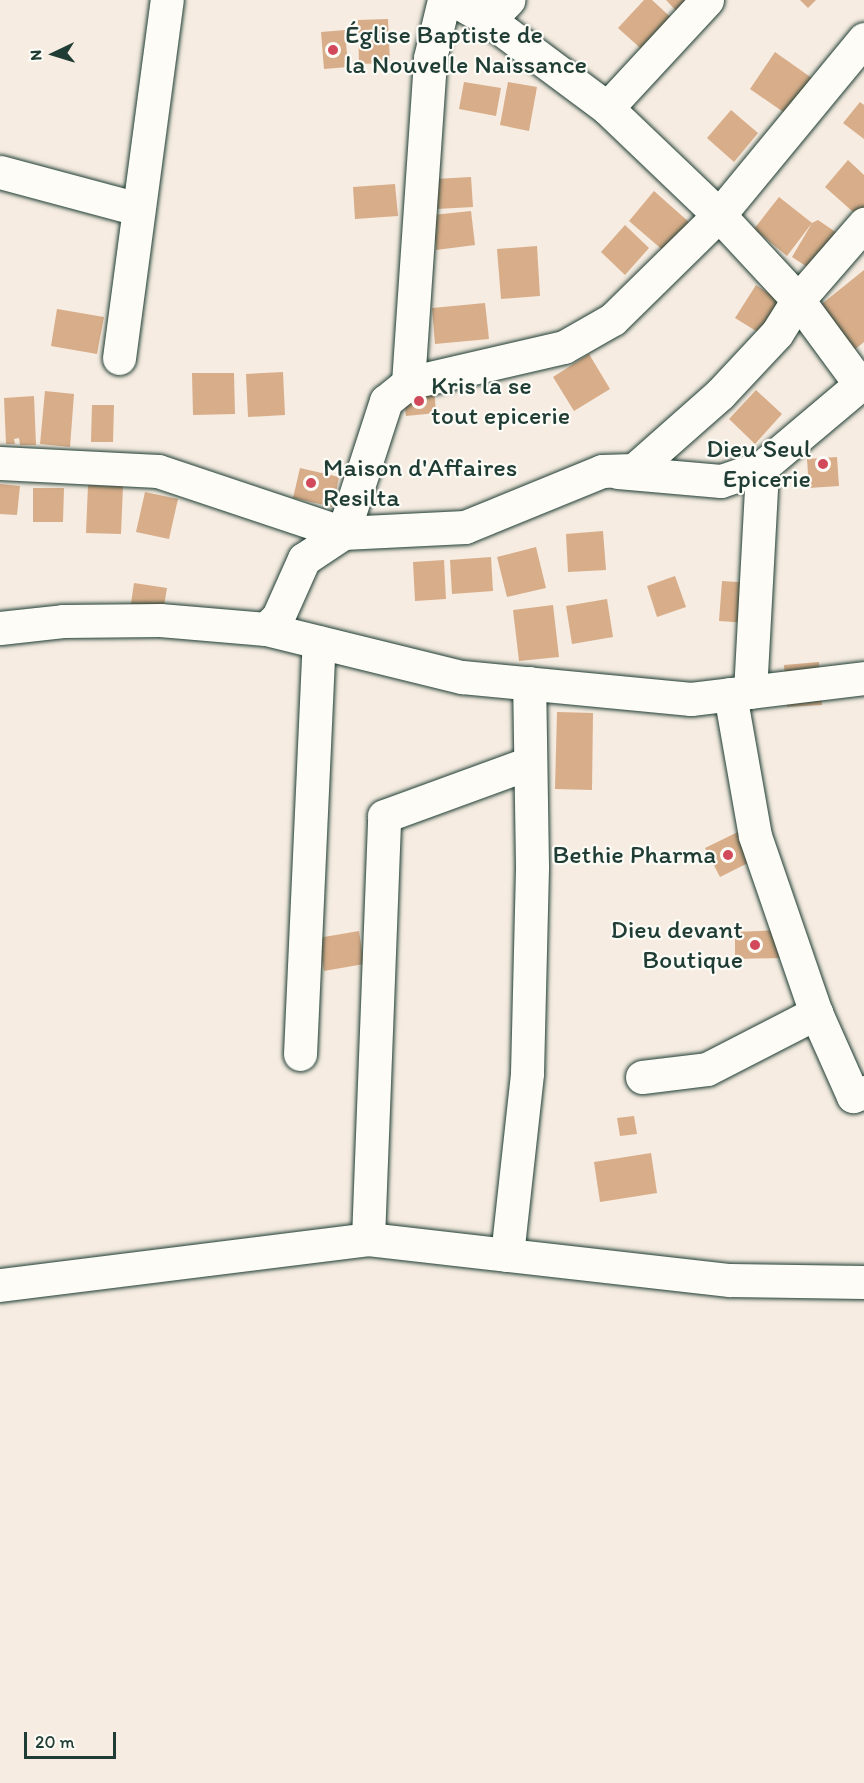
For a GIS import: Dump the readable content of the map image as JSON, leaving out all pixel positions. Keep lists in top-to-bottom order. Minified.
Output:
{"places":["Église Baptiste de la Nouvelle Naissance","Kris la se tout epicerie","Dieu Seul Epicerie","Maison d'Affaires Resilta","Bethie Pharma","Dieu devant Boutique"],"scale_bar":"20 m","north":"left"}
